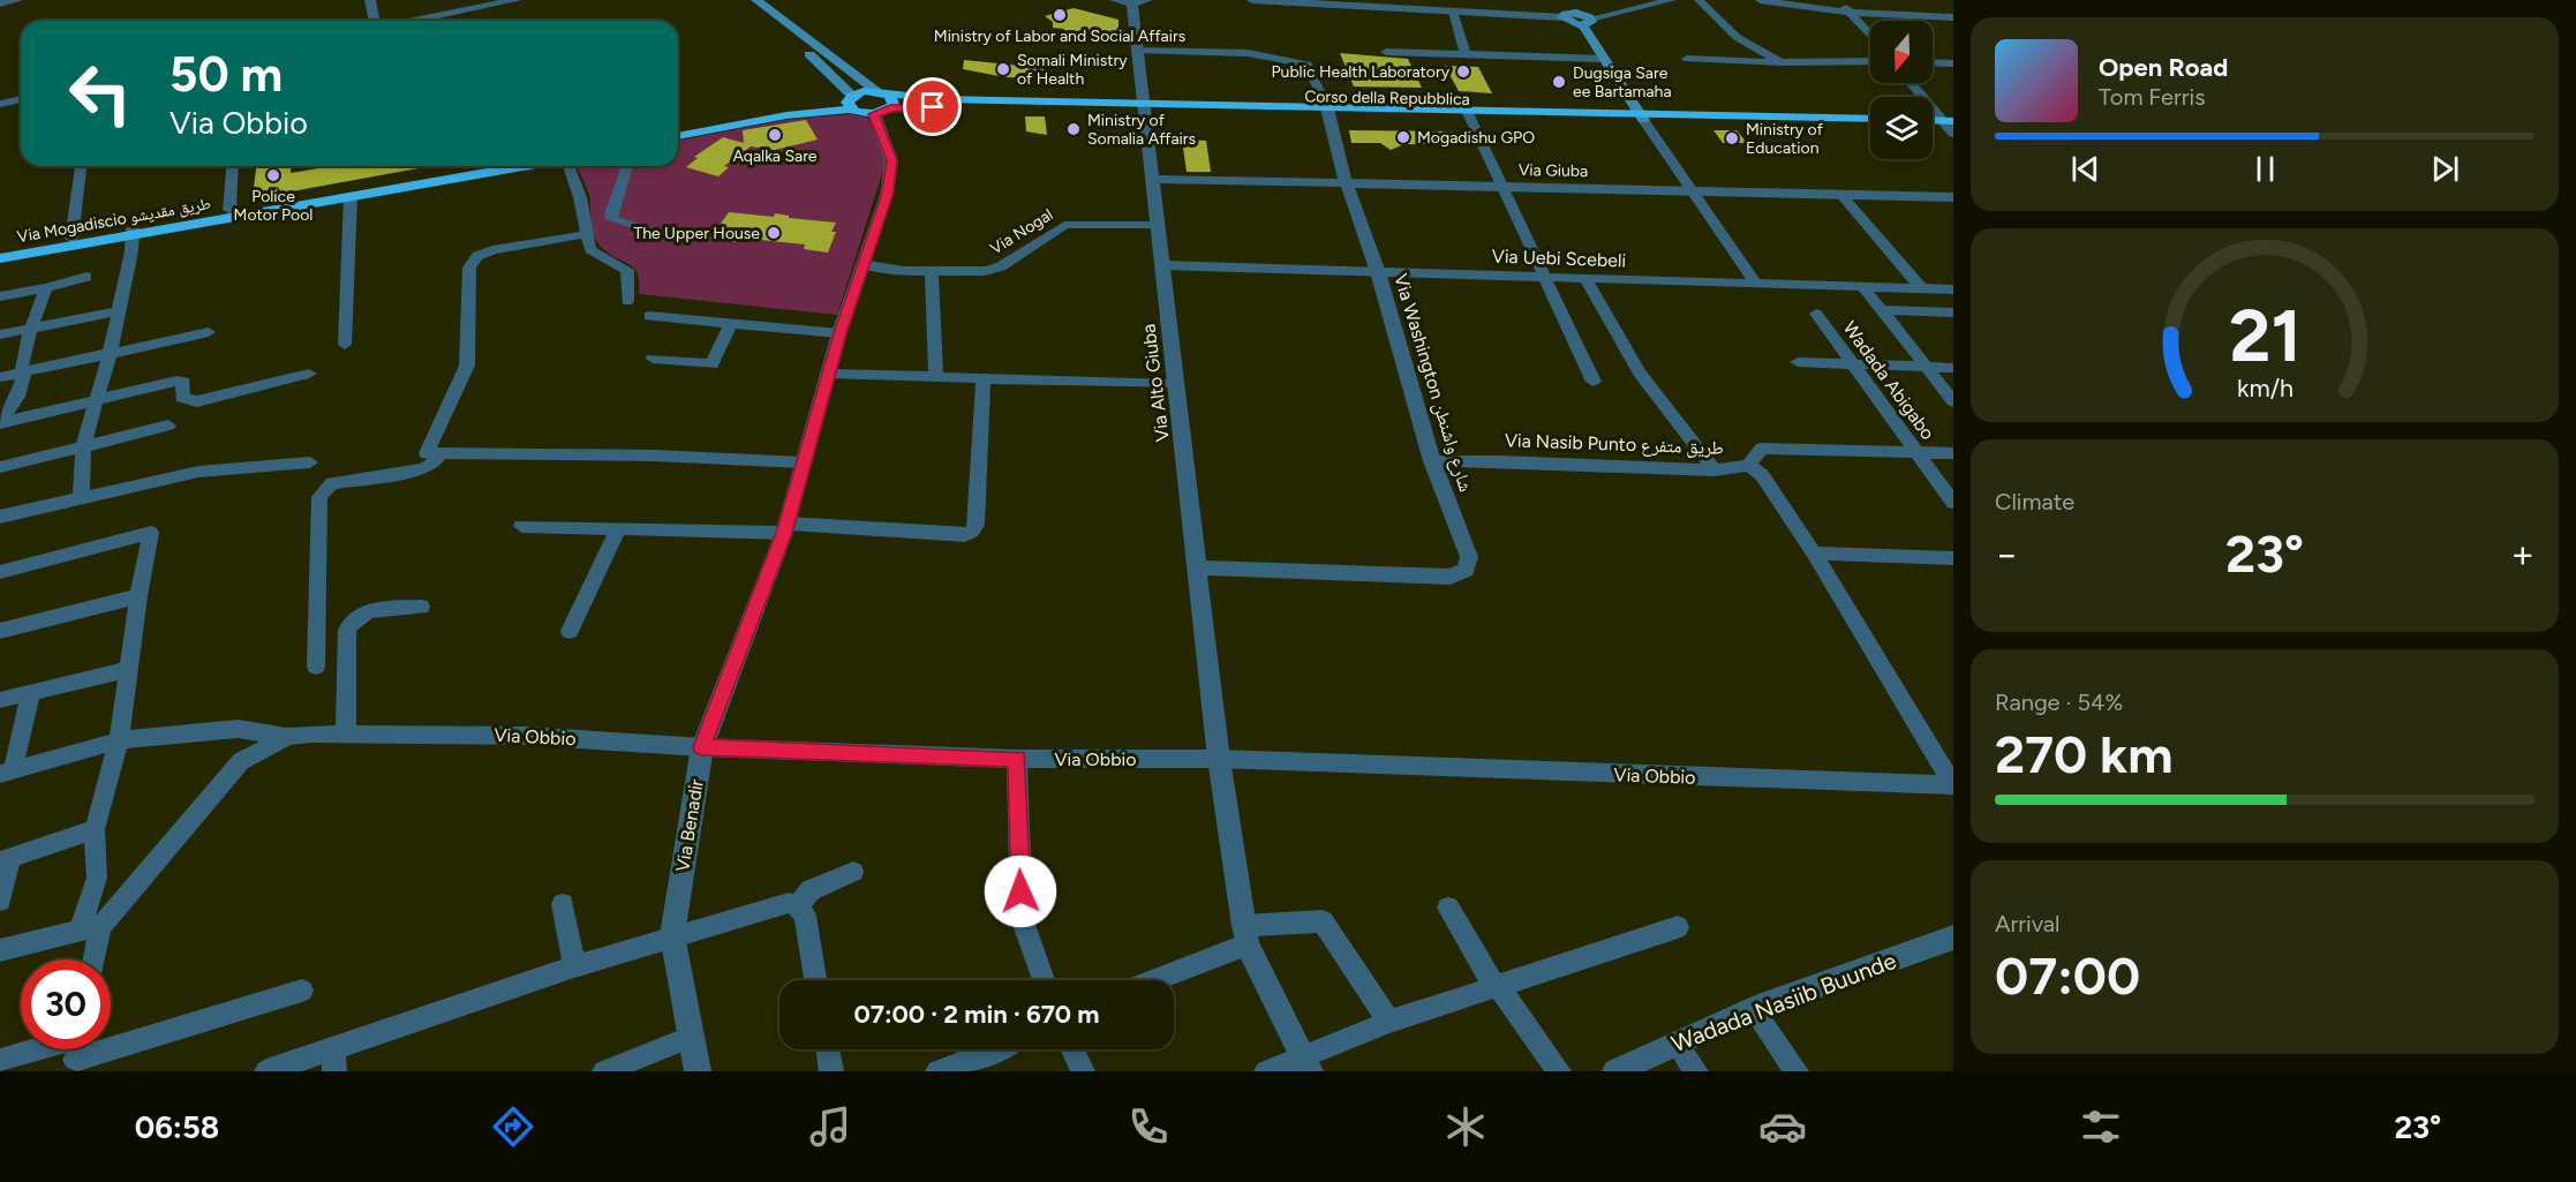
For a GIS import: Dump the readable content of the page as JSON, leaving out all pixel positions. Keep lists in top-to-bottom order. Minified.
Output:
{"streets":{"highway":["Corso della Repubblica","Via Mogadiscio طريق مقديشو"],"street":["Via Giuba","Via Nogal","Via Uebi Scebeli","Wadada Abigabo","Via Alto Giuba","Via Washington شارع واشنطن","Via Nasib Punto طريق متفرع","Via Obbio","Via Benadir","Wadada Nasiib Buunde"]},"crossings":[["Corso della Repubblica","Via Alto Giuba"],["Corso della Repubblica","Via Washington شارع واشنطن"],["Corso della Repubblica","Via Benadir"],["Via Giuba","Via Alto Giuba"],["Via Giuba","Via Washington شارع واشنطن"],["Via Nogal","Via Alto Giuba"],["Via Nogal","Via Benadir"],["Via Uebi Scebeli","Via Alto Giuba"],["Via Uebi Scebeli","Via Washington شارع واشنطن"],["Wadada Abigabo","Via Nasib Punto طريق متفرع"],["Via Alto Giuba","Via Washington شارع واشنطن"],["Via Alto Giuba","Via Obbio"],["Via Washington شارع واشنطن","Via Nasib Punto طريق متفرع"],["Via Obbio","Via Benadir"]],"places":["Ministry of Labor and Social Affairs","Somali Ministry of Health","Public Health Laboratory","Dugsiga Sare ee Bartamaha","Ministry of Somalia Affairs","Aqalka Sare","Mogadishu GPO","Ministry of Education","Police Motor Pool","The Upper House"],"north":"bottom","page":{"turn":["50 m","Via Obbio"],"song":["Open Road","Tom Ferris"],"tile":["Climate",["Range · 54%","270 km"],["Arrival","07:00"]],"heat":["−","23°","+"],"limit":"30","trip":"07:00 · 2 min · 670 m","tabs":["06:58","23°"],"gauge":["21","km/h"]}}
